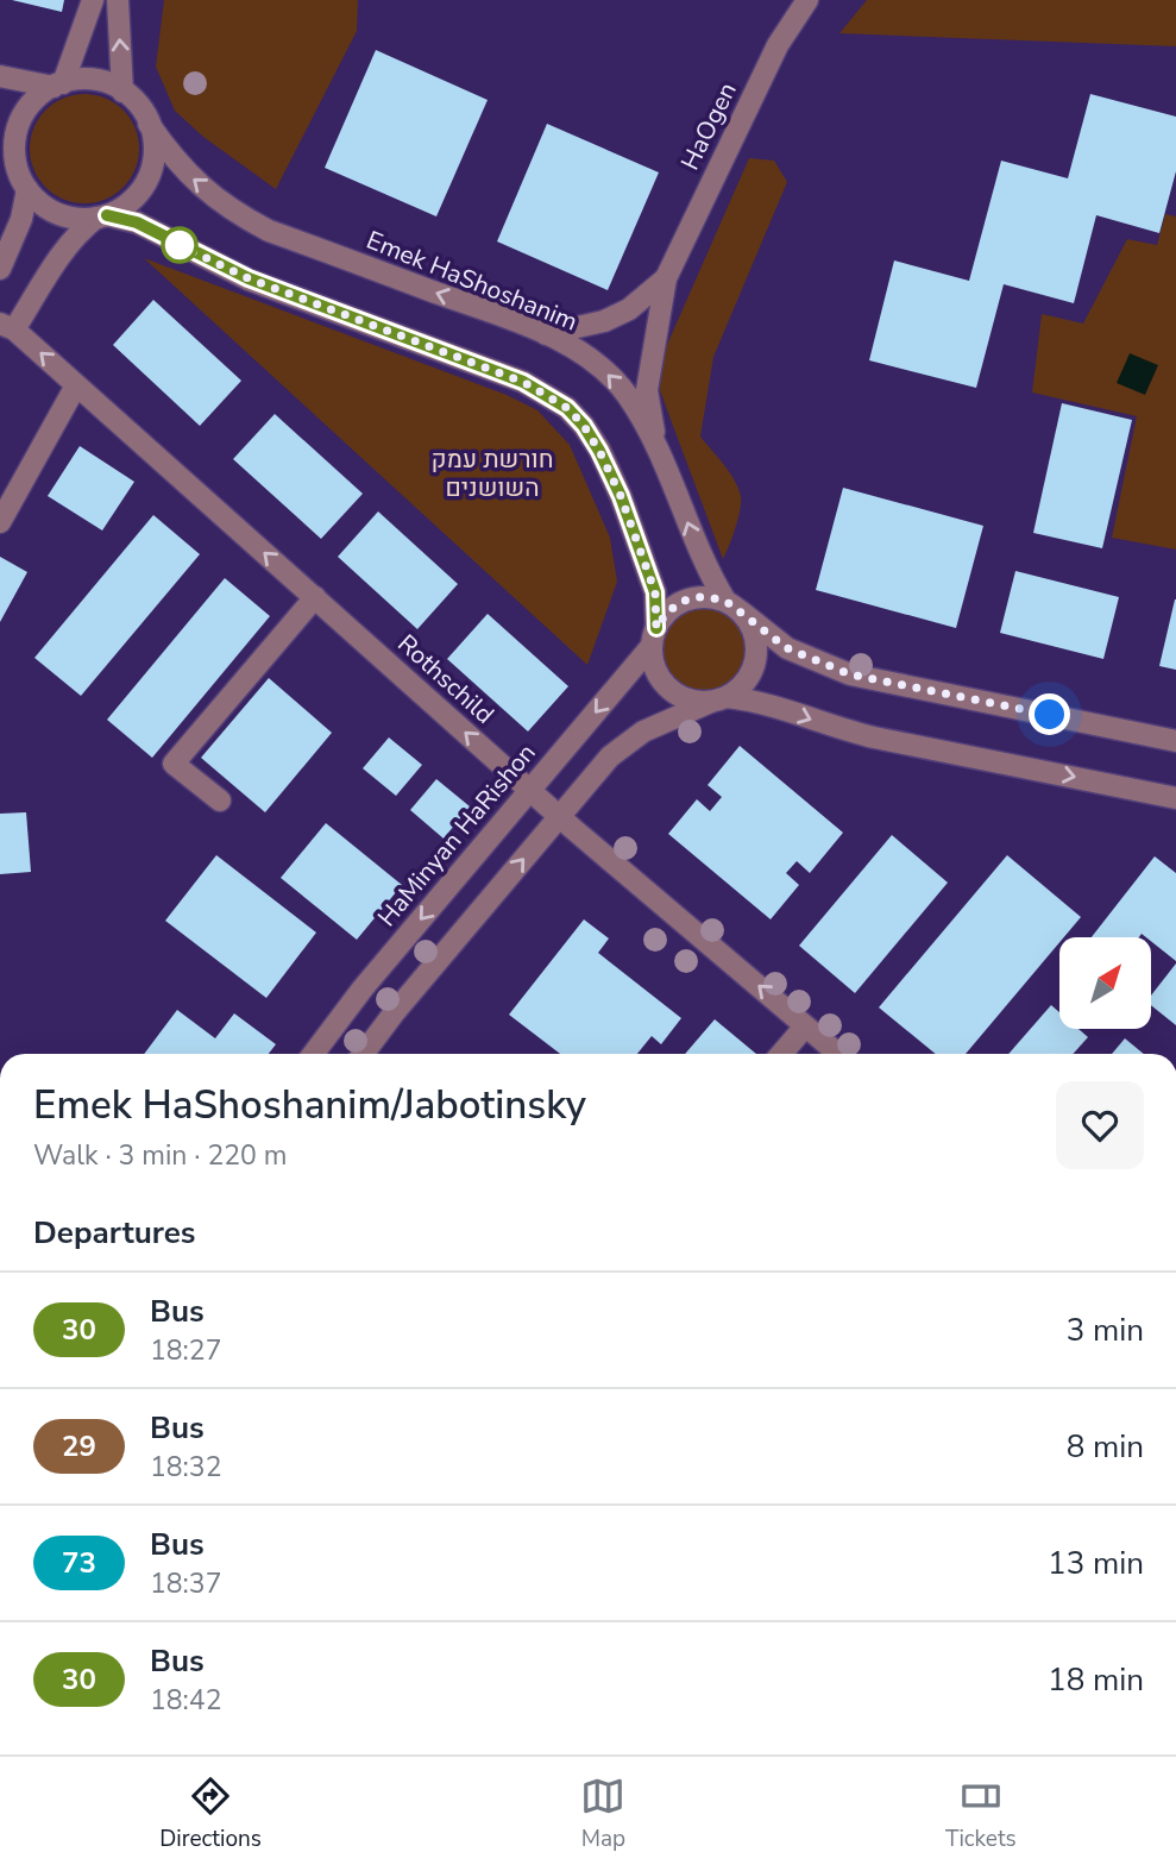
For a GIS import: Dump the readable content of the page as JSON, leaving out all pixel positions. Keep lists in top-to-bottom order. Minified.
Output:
{"streets":{"street":["HaOgen","Emek HaShoshanim","Rothschild","HaMinyan HaRishon"]},"crossings":[["HaOgen","Emek HaShoshanim"],["Emek HaShoshanim","HaMinyan HaRishon"],["Rothschild","HaMinyan HaRishon"]],"one_way":["Rothschild"],"parks":["חורשת עמק השושנים"],"lines":["bus line 30"],"north":"top right","page":{"heading":[["Emek HaShoshanim/Jabotinsky","Walk · 3 min · 220 m"],"Departures"],"list":[{"mark":"30","name":"Bus","note":"18:27","value":"3 min"},{"mark":"29","name":"Bus","note":"18:32","value":"8 min"},{"mark":"73","name":"Bus","note":"18:37","value":"13 min"},{"mark":"30","name":"Bus","note":"18:42","value":"18 min"}],"tabs":["Directions","Map","Tickets"]}}
